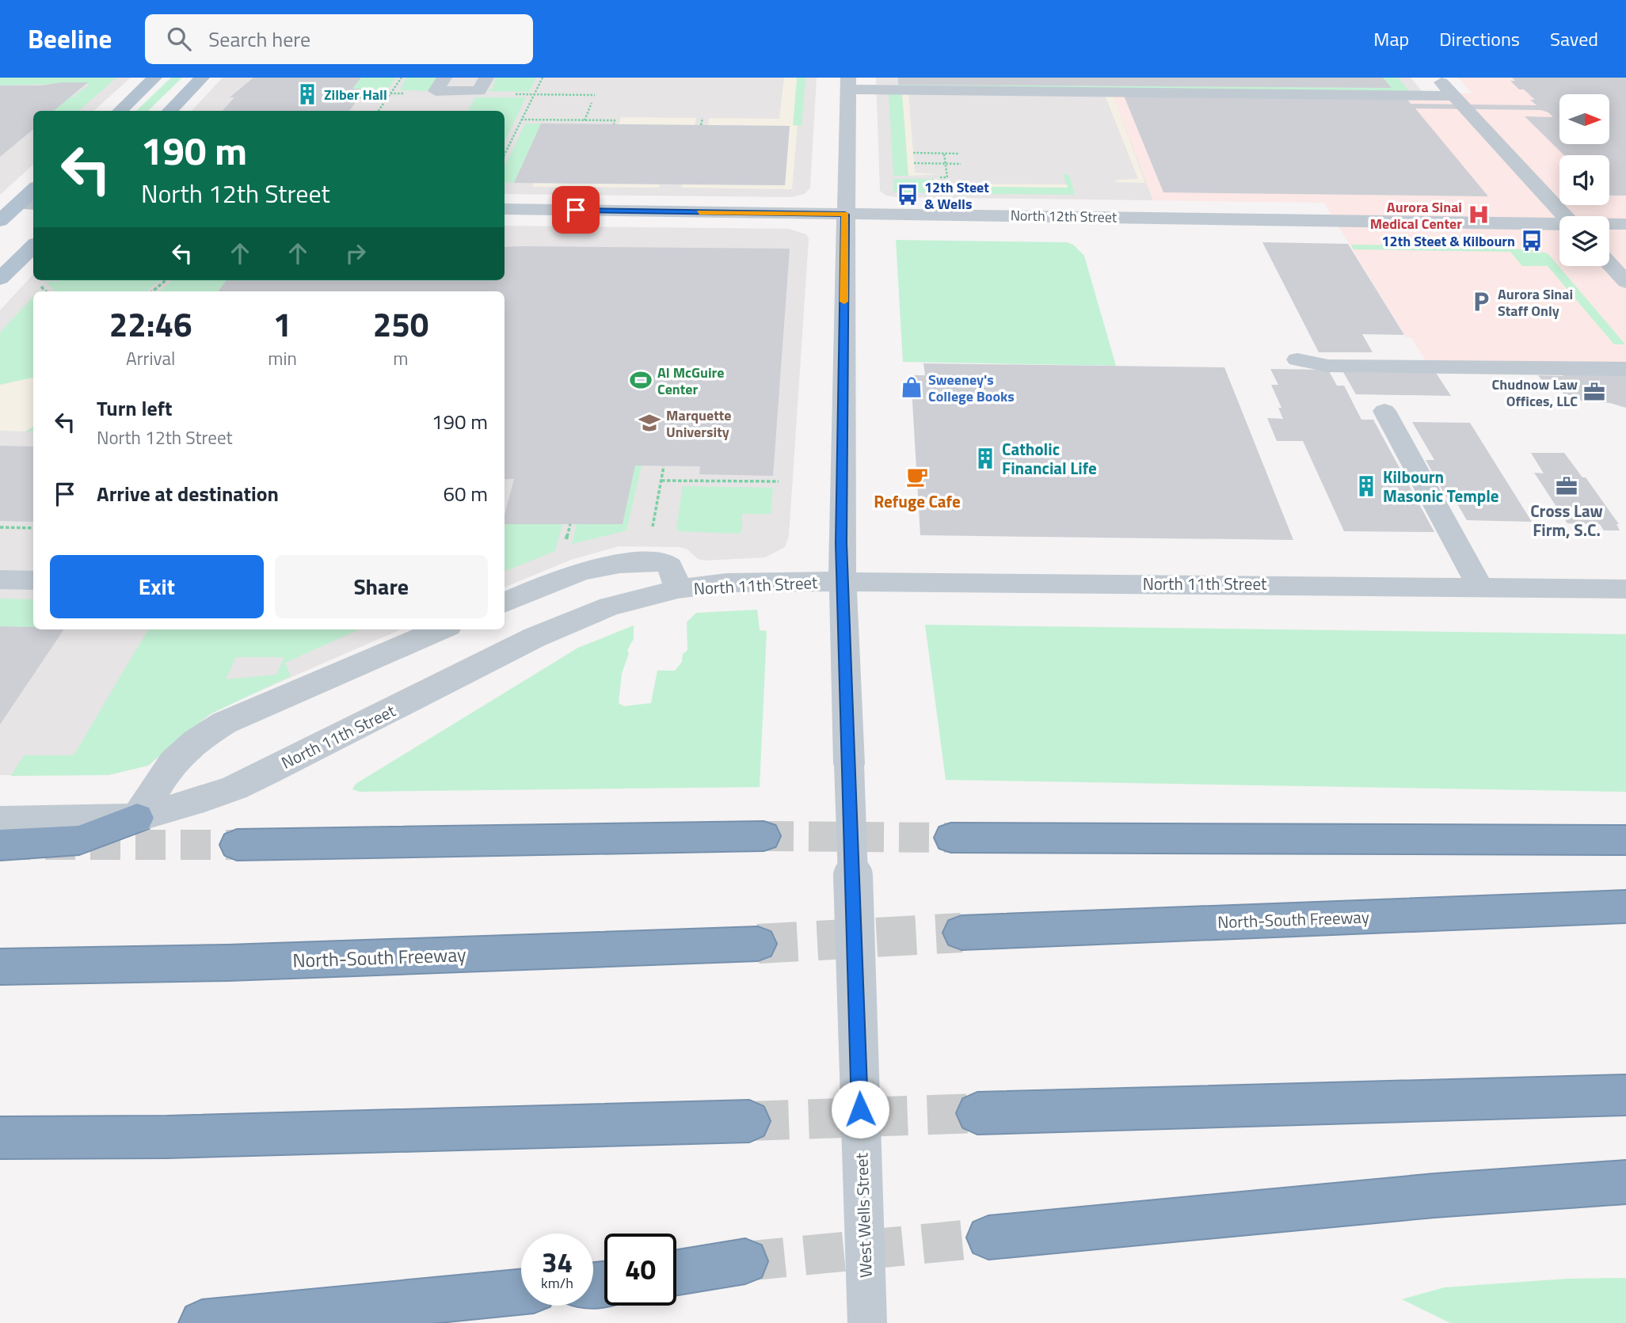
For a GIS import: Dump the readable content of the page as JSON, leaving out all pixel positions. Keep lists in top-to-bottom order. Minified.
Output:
{"streets":{"highway":["North-South Freeway"],"street":["North 12th Street","North 11th Street","West Wells Street"]},"crossings":[["North 12th Street","West Wells Street"],["North 11th Street","West Wells Street"]],"places":{"building":["Zilber Hall","Catholic Financial Life","Kilbourn Masonic Temple"],"bus stop":["12th Steet & Wells","12th Steet & Kilbourn"],"hospital":["Aurora Sinai Medical Center"],"parking":["Aurora Sinai Staff Only"],"sports":["Al McGuire Center"],"shop":["Sweeney's College Books"],"office":["Chudnow Law Offices, LLC","Cross Law Firm, S.C."],"school or university":["Marquette University"],"cafe":["Refuge Cafe"]},"north":"right","page":{"header":"Beeline","search":"Search here","nav":["Map","Directions","Saved"],"turn":["190 m","North 12th Street"],"eta":["22:46","Arrival","1","min","250","m"],"list":[{"name":"Turn left","note":"North 12th Street","value":"190 m"},{"name":"Arrive at destination","value":"60 m"}],"buttons":["Exit","Share"],"speed":"34 km/h","limit":"40"}}
